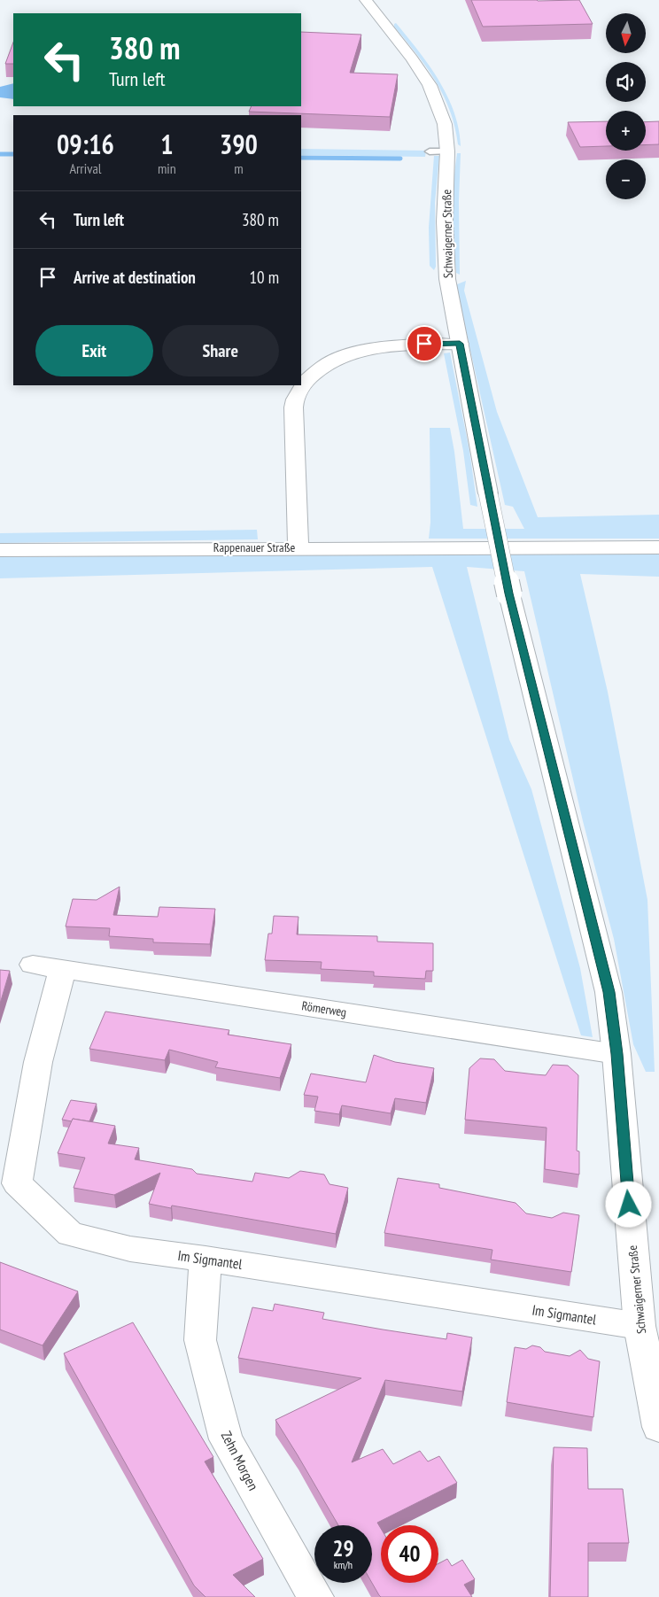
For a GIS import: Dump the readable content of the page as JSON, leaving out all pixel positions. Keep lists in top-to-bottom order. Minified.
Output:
{"streets":{"street":["Schwaigerner Straße","Rappenauer Straße","Römerweg","Im Sigmantel","Zehn Morgen"]},"crossings":[["Schwaigerner Straße","Römerweg"],["Schwaigerner Straße","Im Sigmantel"],["Römerweg","Im Sigmantel"],["Im Sigmantel","Zehn Morgen"]],"north":"bottom","page":{"map_buttons":["+","−"],"turn":["380 m","Turn left"],"eta":["09:16","Arrival","1","min","390","m"],"list":[{"name":"Turn left","value":"380 m"},{"name":"Arrive at destination","value":"10 m"}],"buttons":["Exit","Share"],"speed":"29 km/h","limit":"40"}}
